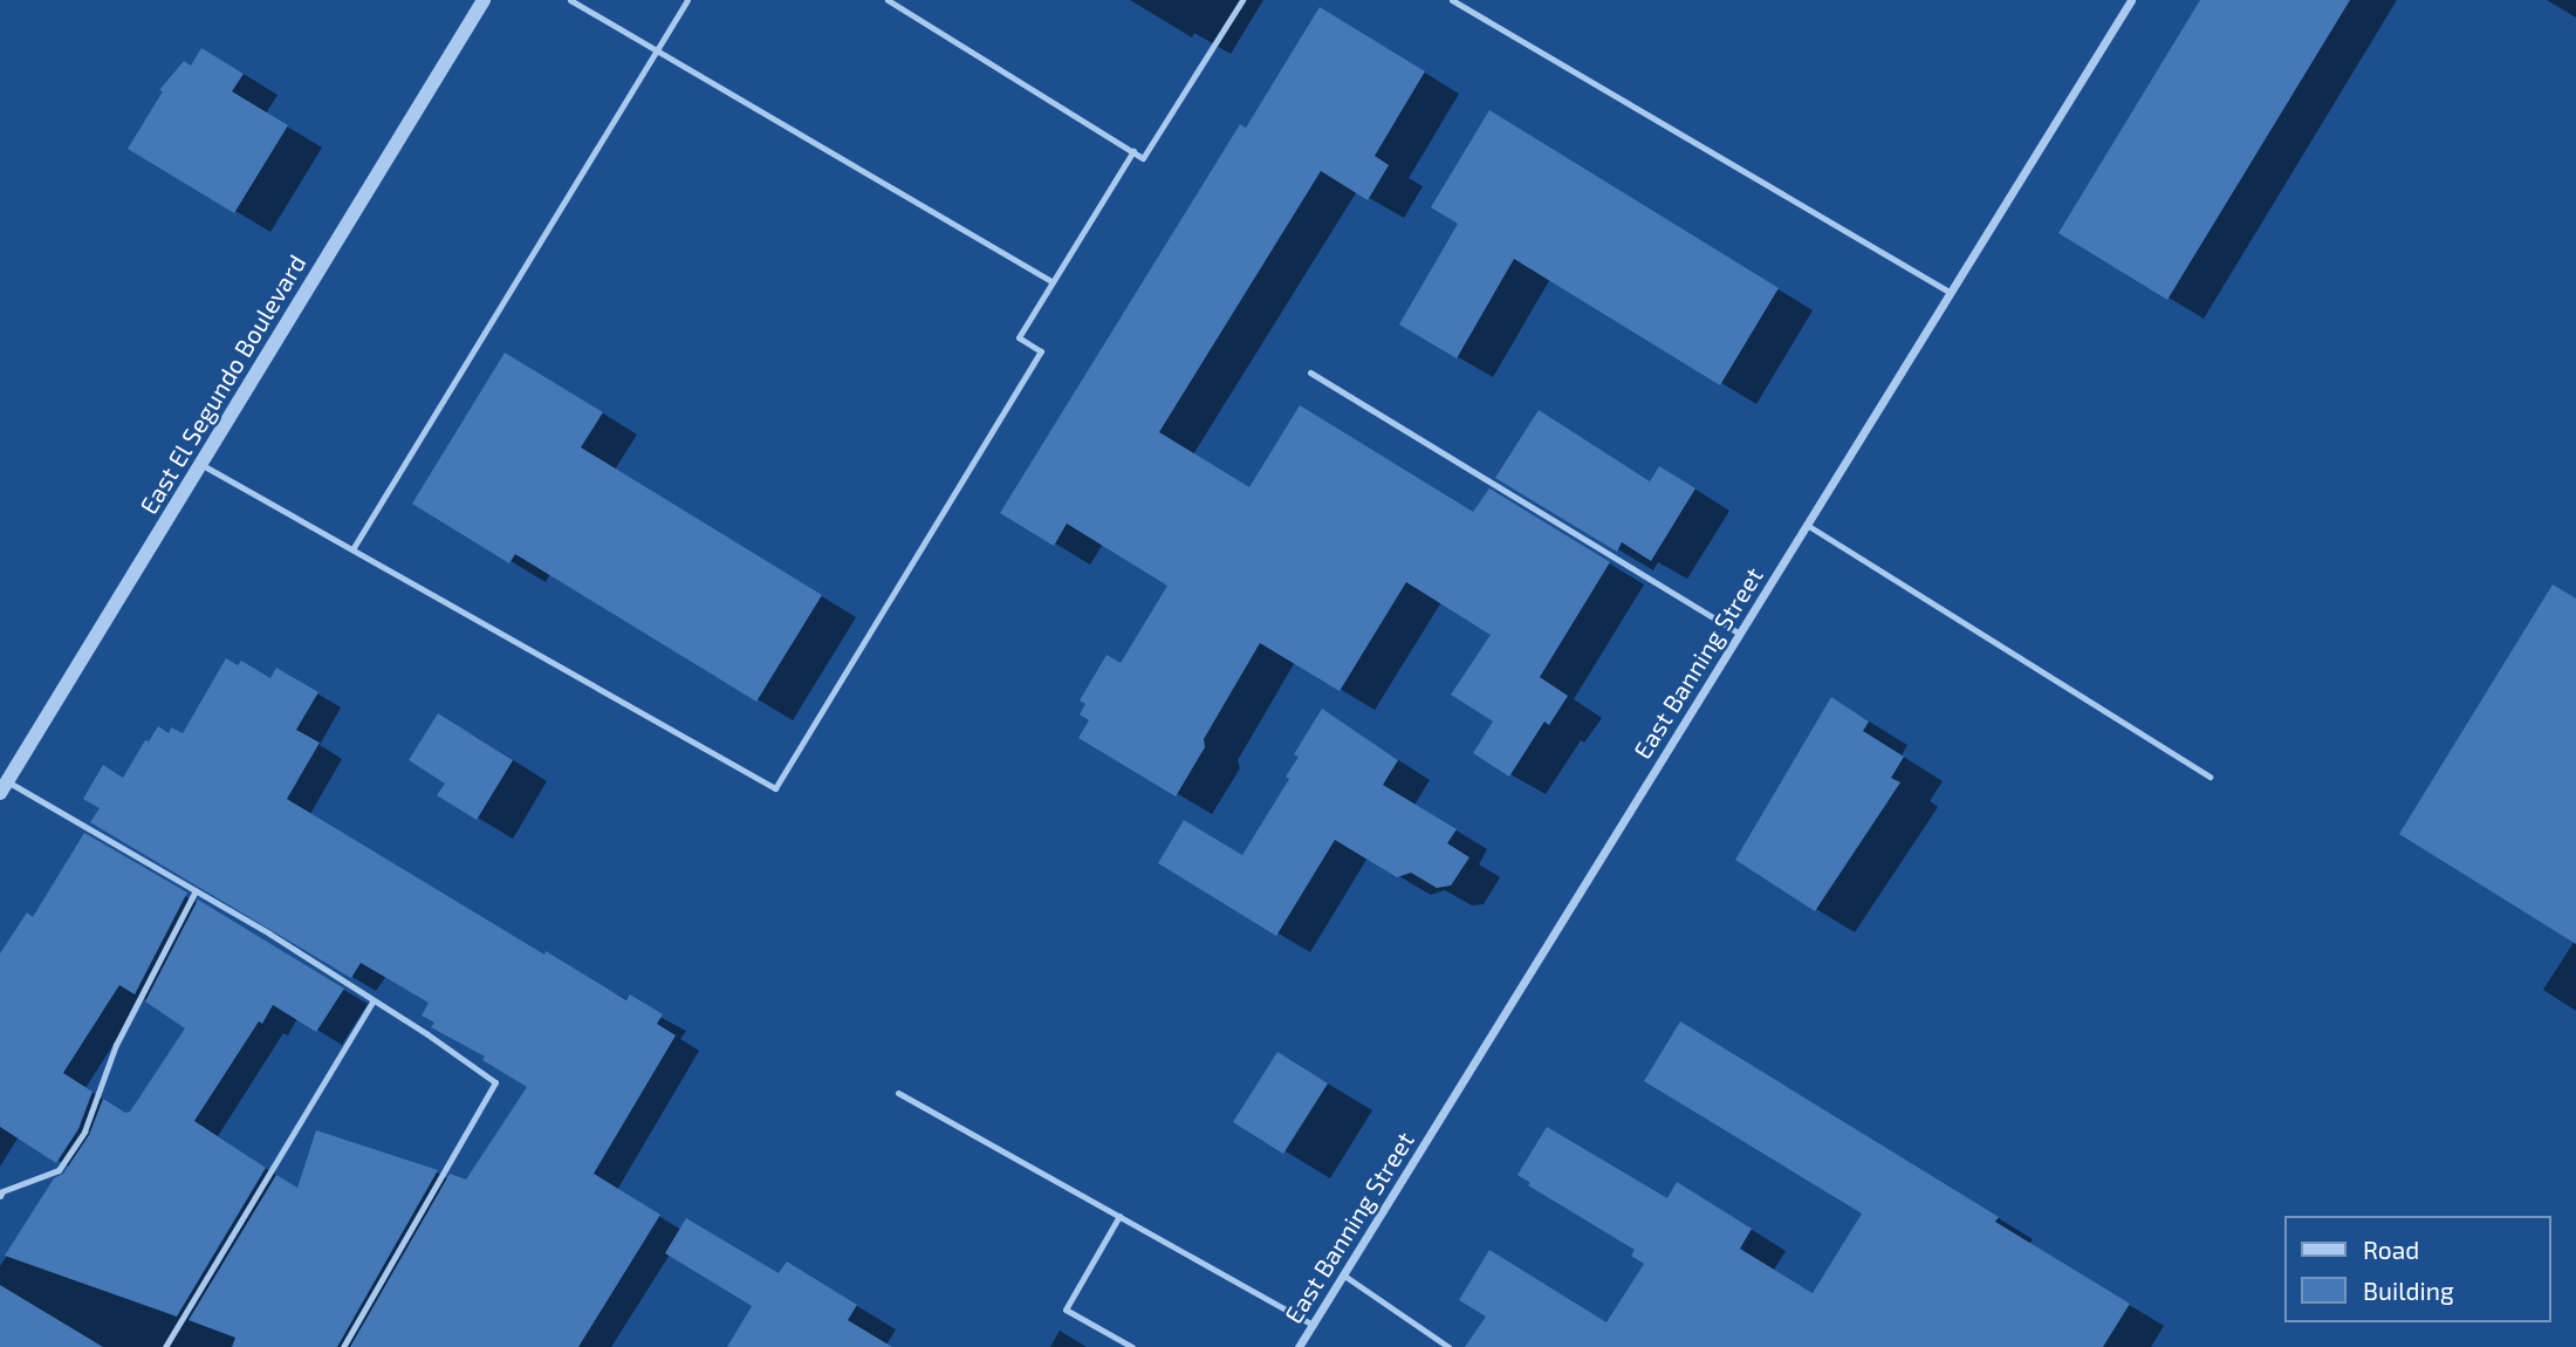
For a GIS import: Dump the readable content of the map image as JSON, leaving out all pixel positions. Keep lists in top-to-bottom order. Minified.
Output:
{"streets":{"street":["East El Segundo Boulevard","East Banning Street"]},"legend":["Road","Building"]}
